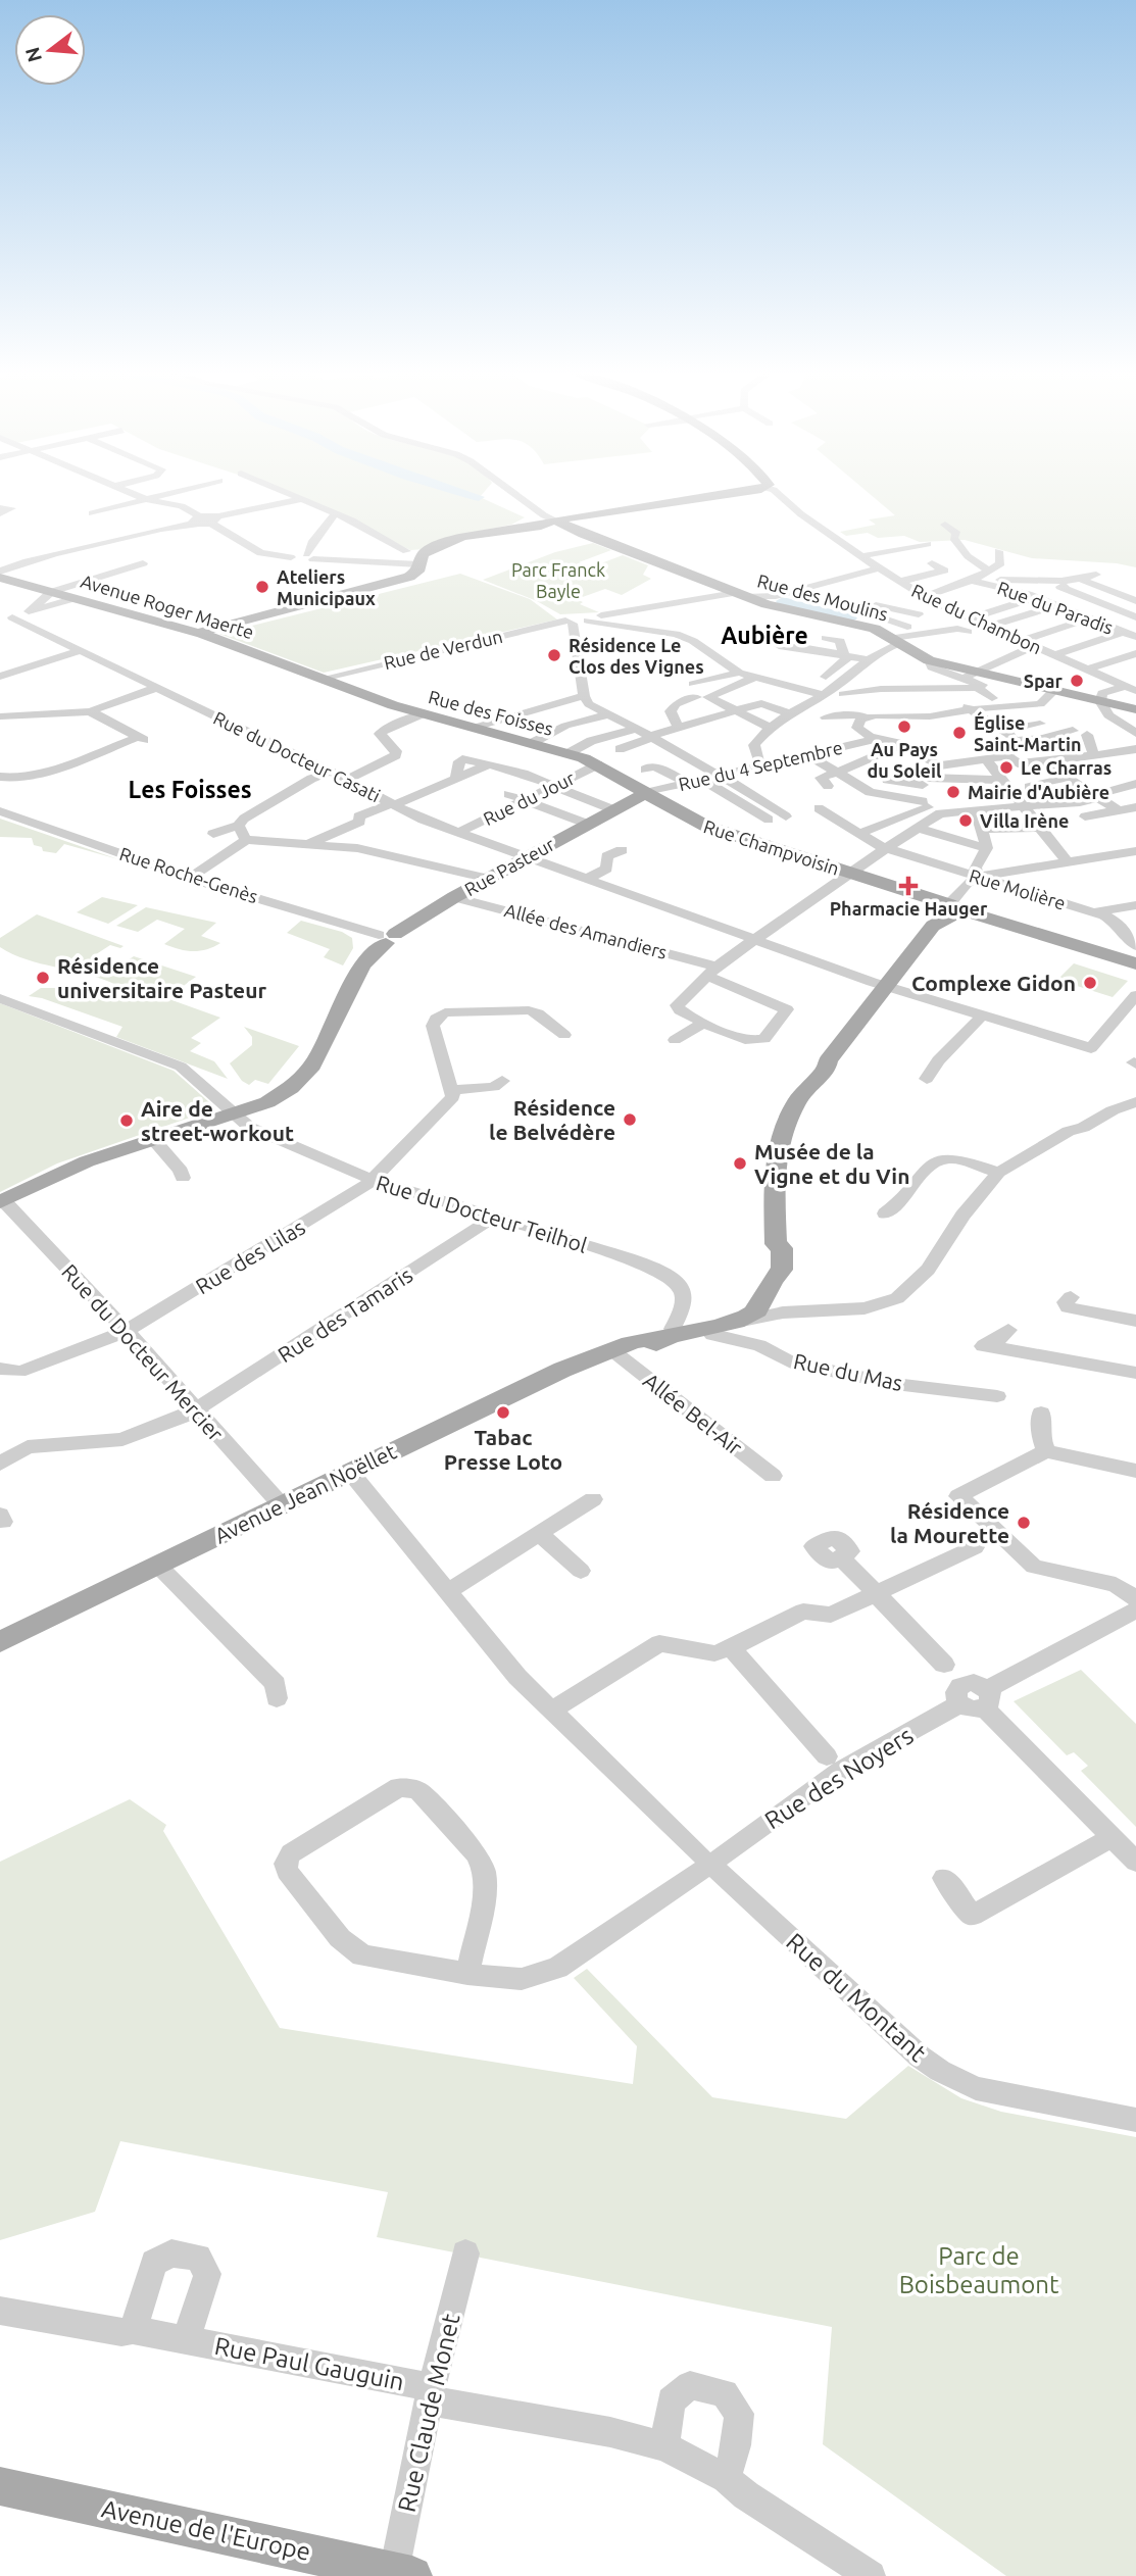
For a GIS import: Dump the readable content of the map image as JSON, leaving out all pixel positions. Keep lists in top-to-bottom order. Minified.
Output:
{"streets":{"main road":["Rue des Moulins","Avenue Roger Maerte","Rue des Foisses","Rue Champvoisin","Rue Pasteur","Avenue Jean Noëllet","Avenue de l'Europe"],"street":["Rue du Paradis","Rue du Chambon","Rue de Verdun","Rue du Docteur Casati","Rue du 4 Septembre","Rue du Jour","Rue Roche-Genès","Rue Molière","Allée des Amandiers","Rue du Docteur Teilhol","Rue des Lilas","Rue des Tamaris","Rue du Docteur Mercier","Rue du Mas","Allée Bel-Air","Rue des Noyers","Rue du Montant","Rue Paul Gauguin","Rue Claude Monet"]},"crossings":[["Avenue Roger Maerte","Rue de Verdun"],["Avenue Roger Maerte","Rue des Foisses"],["Rue de Verdun","Rue des Foisses"],["Rue des Foisses","Rue du 4 Septembre"],["Rue des Foisses","Rue du Jour"],["Rue des Foisses","Rue Champvoisin"],["Rue des Foisses","Rue Pasteur"],["Rue du Docteur Casati","Rue du Jour"],["Rue du Docteur Casati","Rue Pasteur"],["Rue du 4 Septembre","Rue Champvoisin"],["Rue du 4 Septembre","Rue Pasteur"],["Rue Champvoisin","Rue Pasteur"],["Rue Pasteur","Rue Roche-Genès"],["Rue Pasteur","Allée des Amandiers"],["Rue Pasteur","Rue du Docteur Teilhol"],["Rue Pasteur","Rue du Docteur Mercier"],["Rue du Docteur Teilhol","Rue des Lilas"],["Rue du Docteur Teilhol","Rue des Tamaris"],["Rue du Docteur Teilhol","Avenue Jean Noëllet"],["Rue des Lilas","Rue du Docteur Mercier"],["Rue des Tamaris","Rue du Docteur Mercier"],["Rue du Docteur Mercier","Avenue Jean Noëllet"],["Rue du Mas","Avenue Jean Noëllet"],["Allée Bel-Air","Avenue Jean Noëllet"],["Avenue Jean Noëllet","Rue du Montant"],["Rue des Noyers","Rue du Montant"],["Rue Paul Gauguin","Rue Claude Monet"],["Rue Claude Monet","Avenue de l'Europe"]],"districts":["Aubière","Les Foisses"],"parks":["Parc Franck Bayle","Parc de Boisbeaumont"],"places":{"other":["Ateliers Municipaux","Résidence Le Clos des Vignes","Spar","Au Pays du Soleil","Église Saint-Martin","Le Charras","Mairie d'Aubière","Villa Irène","Résidence universitaire Pasteur","Complexe Gidon","Résidence le Belvédère","Aire de street-workout","Musée de la Vigne et du Vin","Tabac Presse Loto","Résidence la Mourette"],"health":["Pharmacie Hauger"]},"north":"left"}
